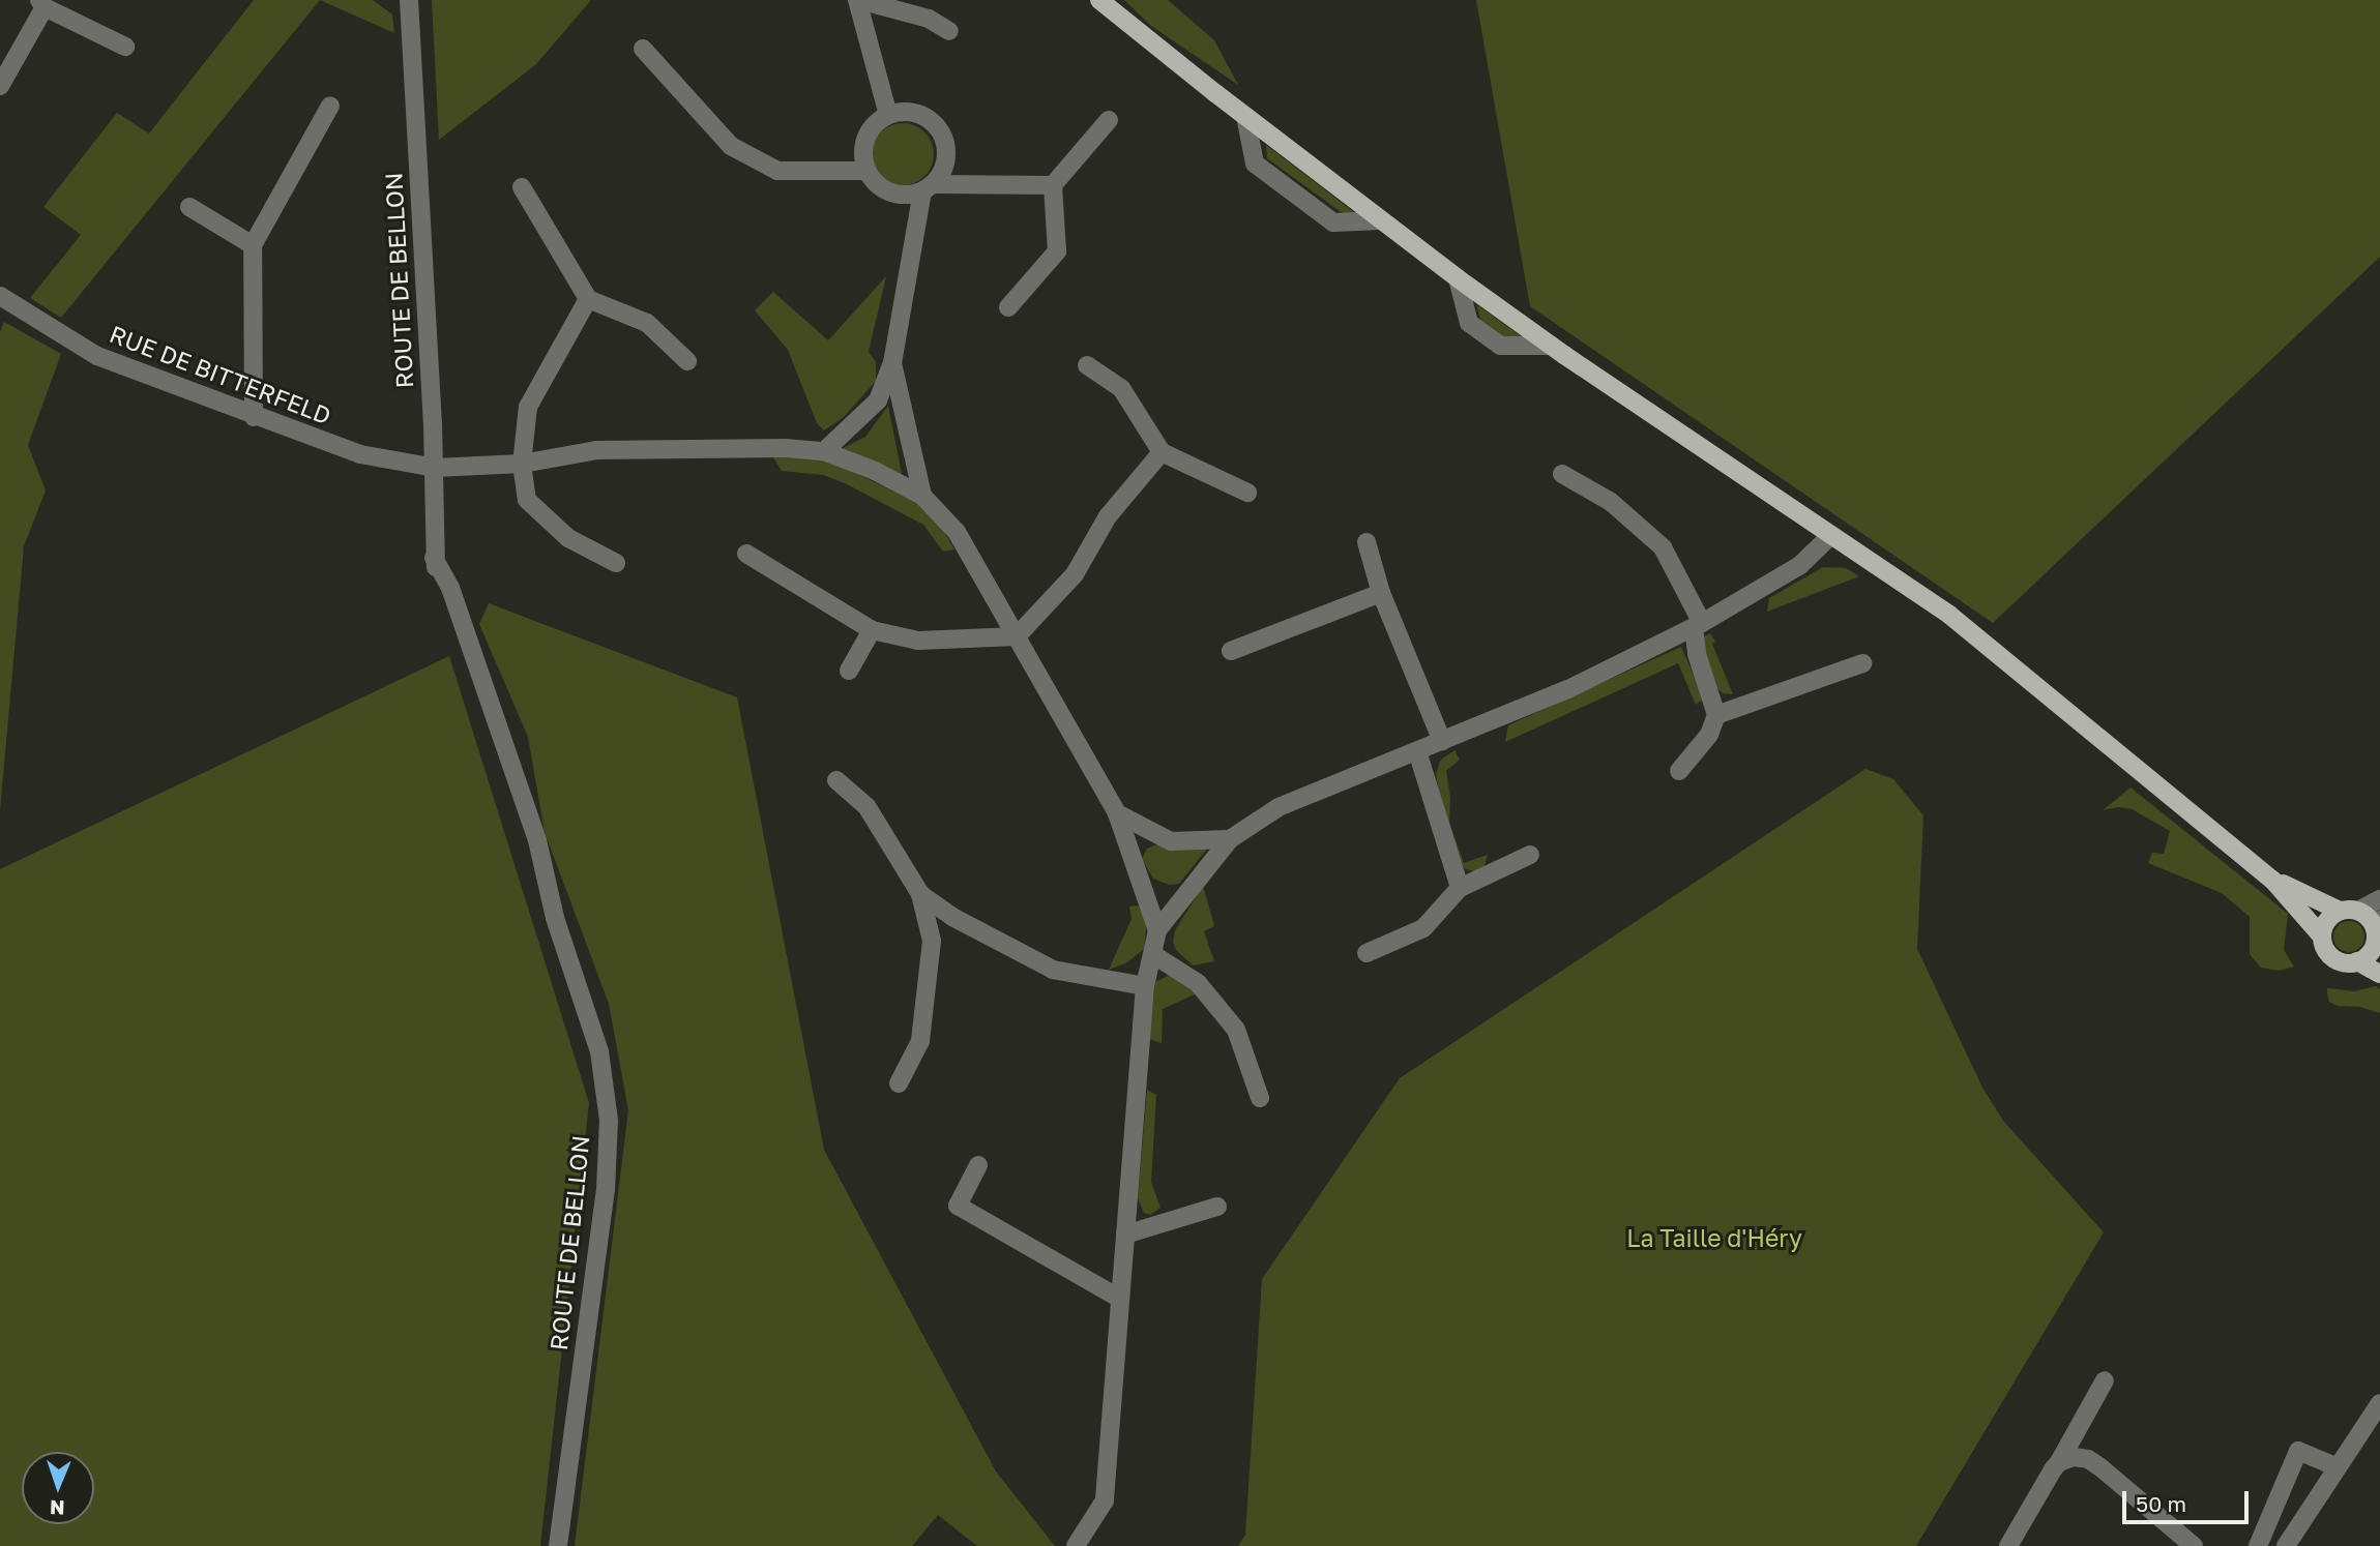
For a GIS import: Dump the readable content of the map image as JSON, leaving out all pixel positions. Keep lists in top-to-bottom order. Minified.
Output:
{"streets":{"street":["ROUTE DE BELLON","RUE DE BITTERFELD"]},"crossings":[["ROUTE DE BELLON","RUE DE BITTERFELD"]],"parks":["La Taille d'Héry"],"scale_bar":"50 m","north":"bottom"}
